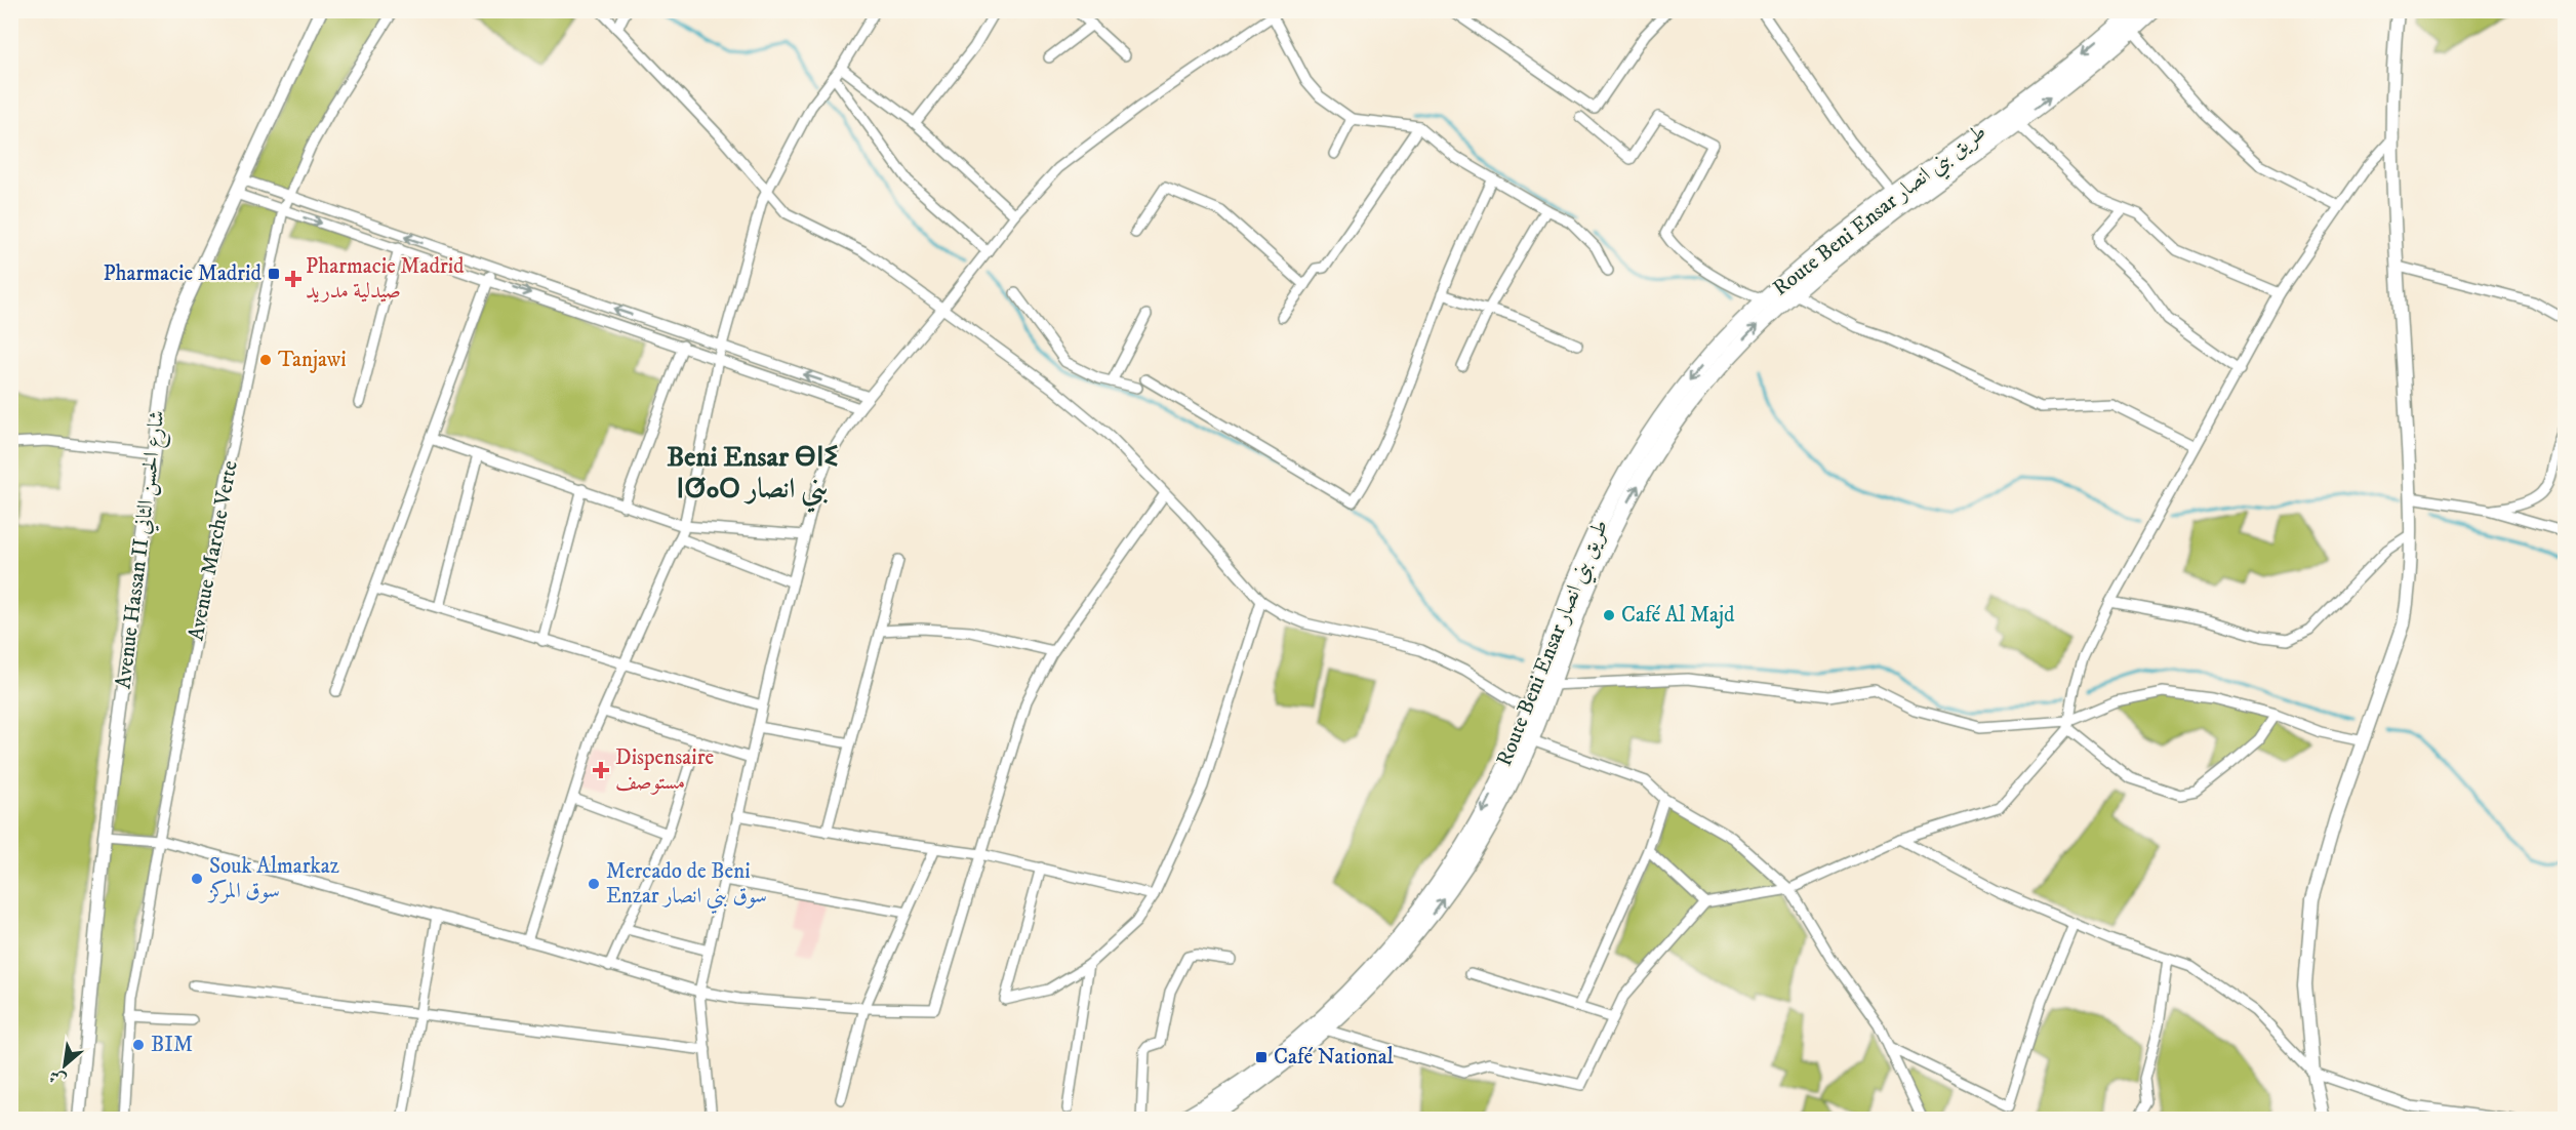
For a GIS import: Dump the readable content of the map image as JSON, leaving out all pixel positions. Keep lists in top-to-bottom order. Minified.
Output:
{"streets":{"highway":["Route Beni Ensar طريق بني انصار"],"street":["Avenue Hassan II شارع الحسن الثاني","Avenue Marche Verte"]},"districts":["Beni Ensar ⴱⵏⵉ ⵏⵚⴰⵔ بني انصار"],"places":{"transit":["Pharmacie Madrid","Café National"],"health":["Pharmacie Madrid صيدلية مدريد","Dispensaire مستوصف"],"other":["Tanjawi","Café Al Majd","Souk Almarkaz سوق المركز","Mercado de Beni Enzar سوق بني انصار","BIM"]},"north":"bottom left"}
